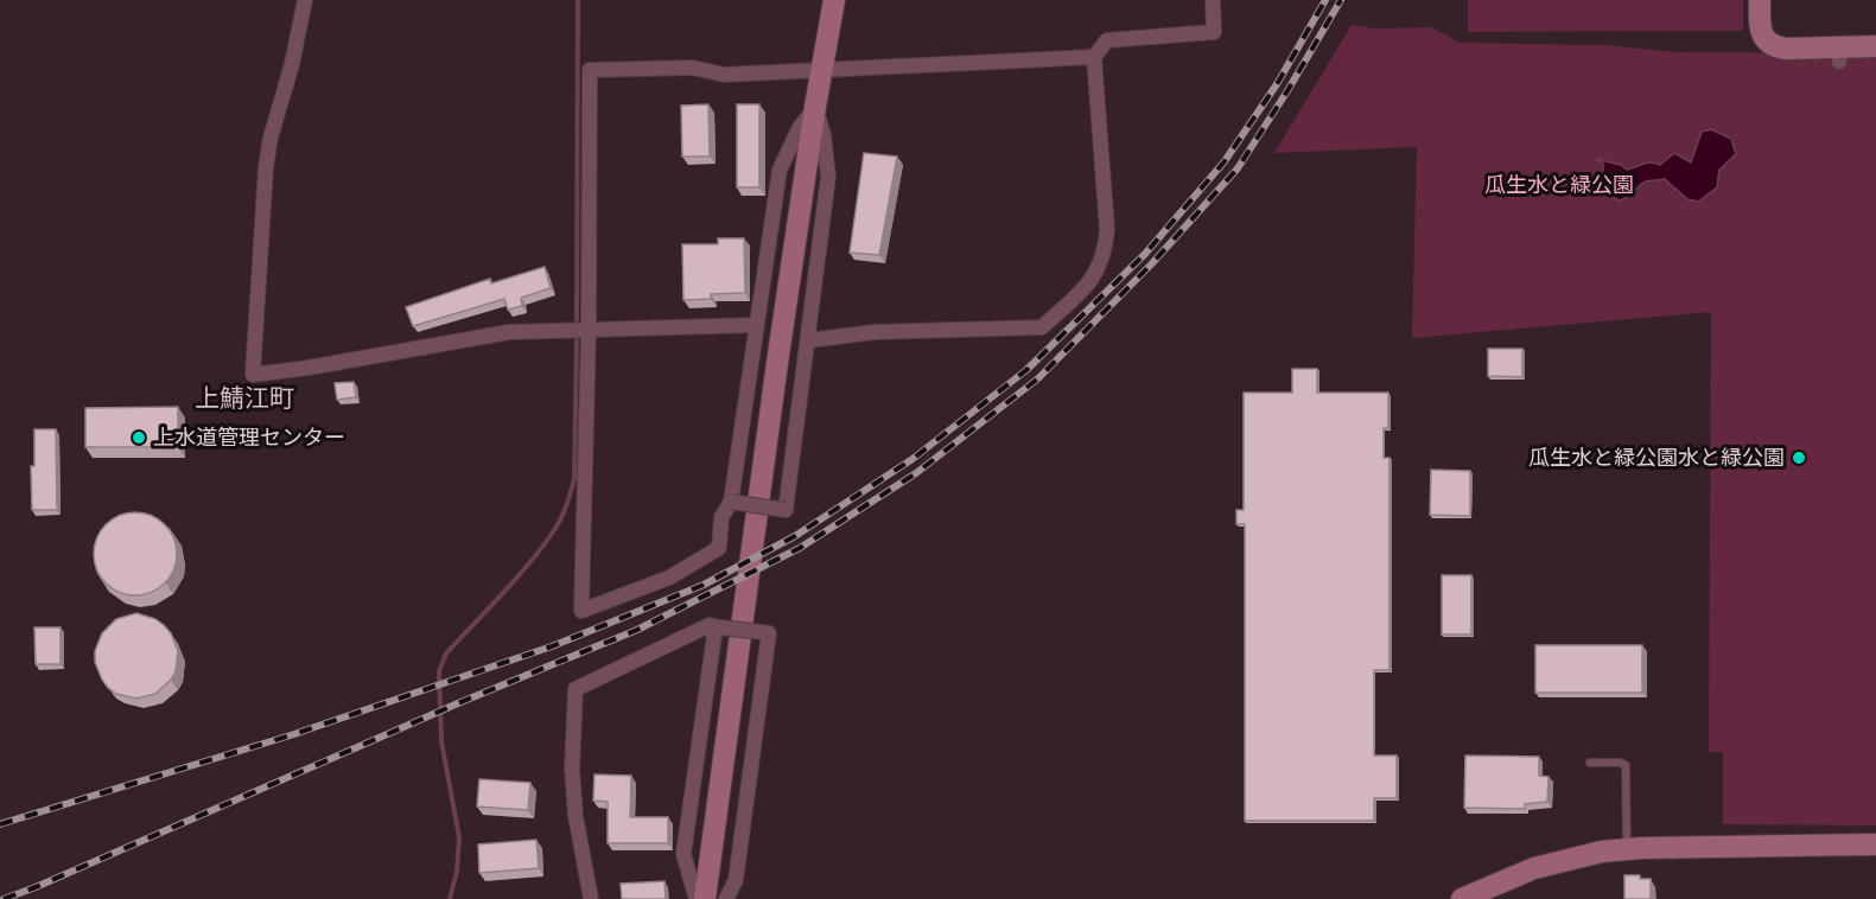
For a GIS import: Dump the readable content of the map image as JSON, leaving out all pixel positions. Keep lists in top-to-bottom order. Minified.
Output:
{"districts":["上鯖江町"],"parks":["瓜生水と緑公園"],"places":["上水道管理センター","瓜生水と緑公園水と緑公園"]}
